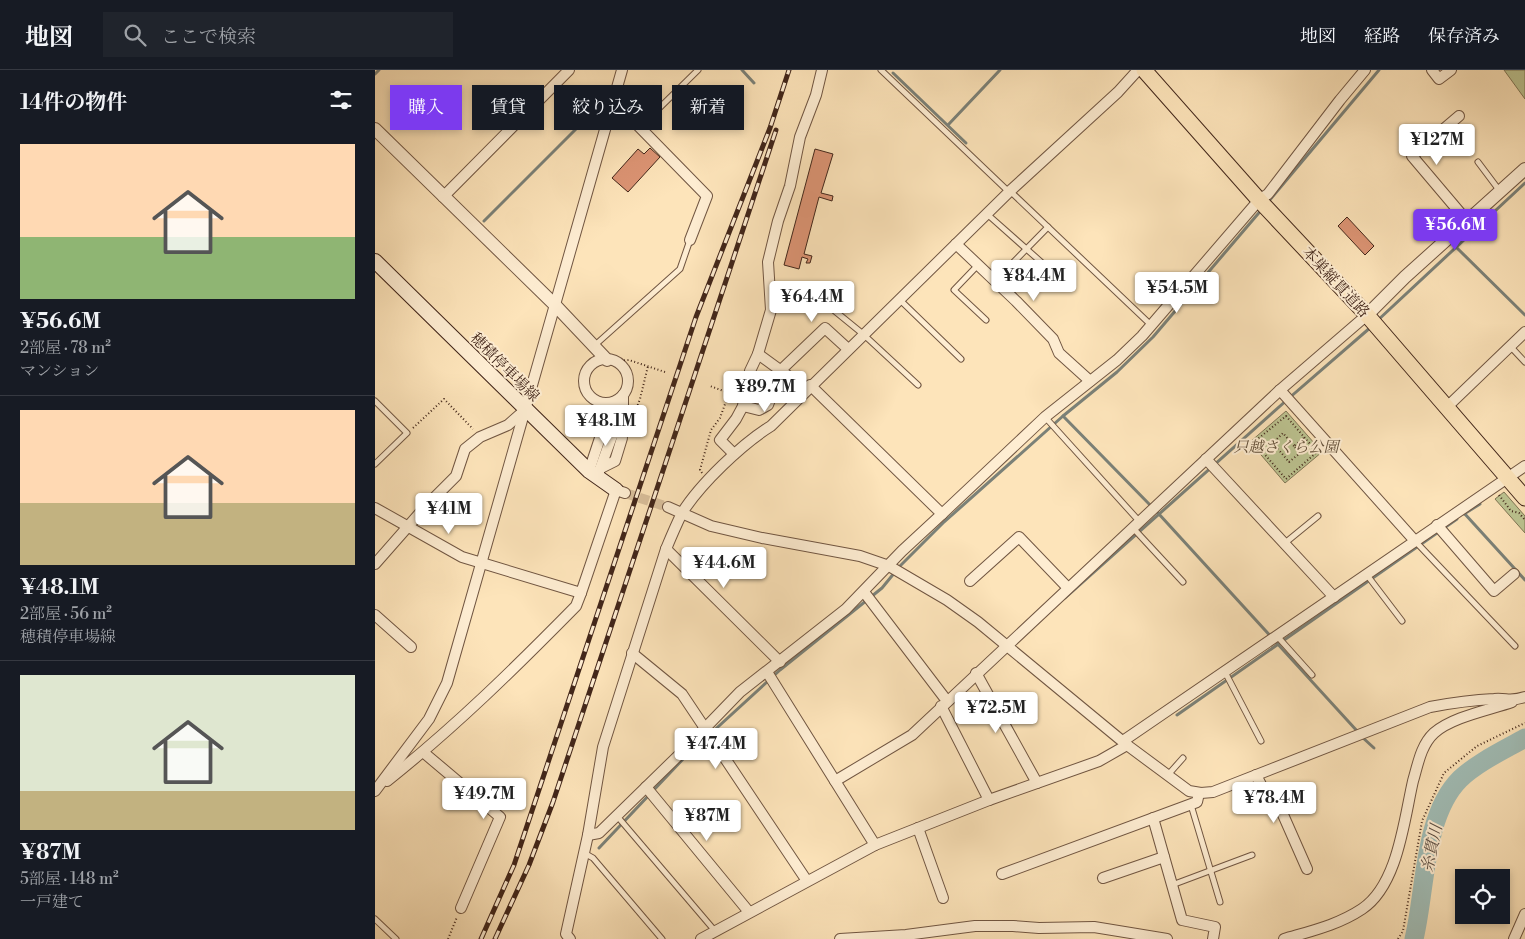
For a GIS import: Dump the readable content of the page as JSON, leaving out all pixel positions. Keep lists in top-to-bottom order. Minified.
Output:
{"streets":{"main road":["本巣縦貫道路","穂積停車場線"]},"water":["糸貫川"],"parks":["只越さくら公園"],"page":{"header":"地図","search":"ここで検索","nav":["地図","経路","保存済み"],"heading":"14件の物件","chip":["購入","賃貸","絞り込み","新着"],"price":["¥127M","¥56.6M","¥84.4M","¥54.5M","¥64.4M","¥89.7M","¥48.1M","¥41M","¥44.6M","¥72.5M","¥47.4M","¥49.7M","¥78.4M","¥87M"],"list":[{"name":"¥56.6M","note":"2部屋 · 78 m² · マンション"},{"name":"¥48.1M","note":"2部屋 · 56 m² · 穂積停車場線"},{"name":"¥87M","note":"5部屋 · 148 m² · 一戸建て"}]}}
